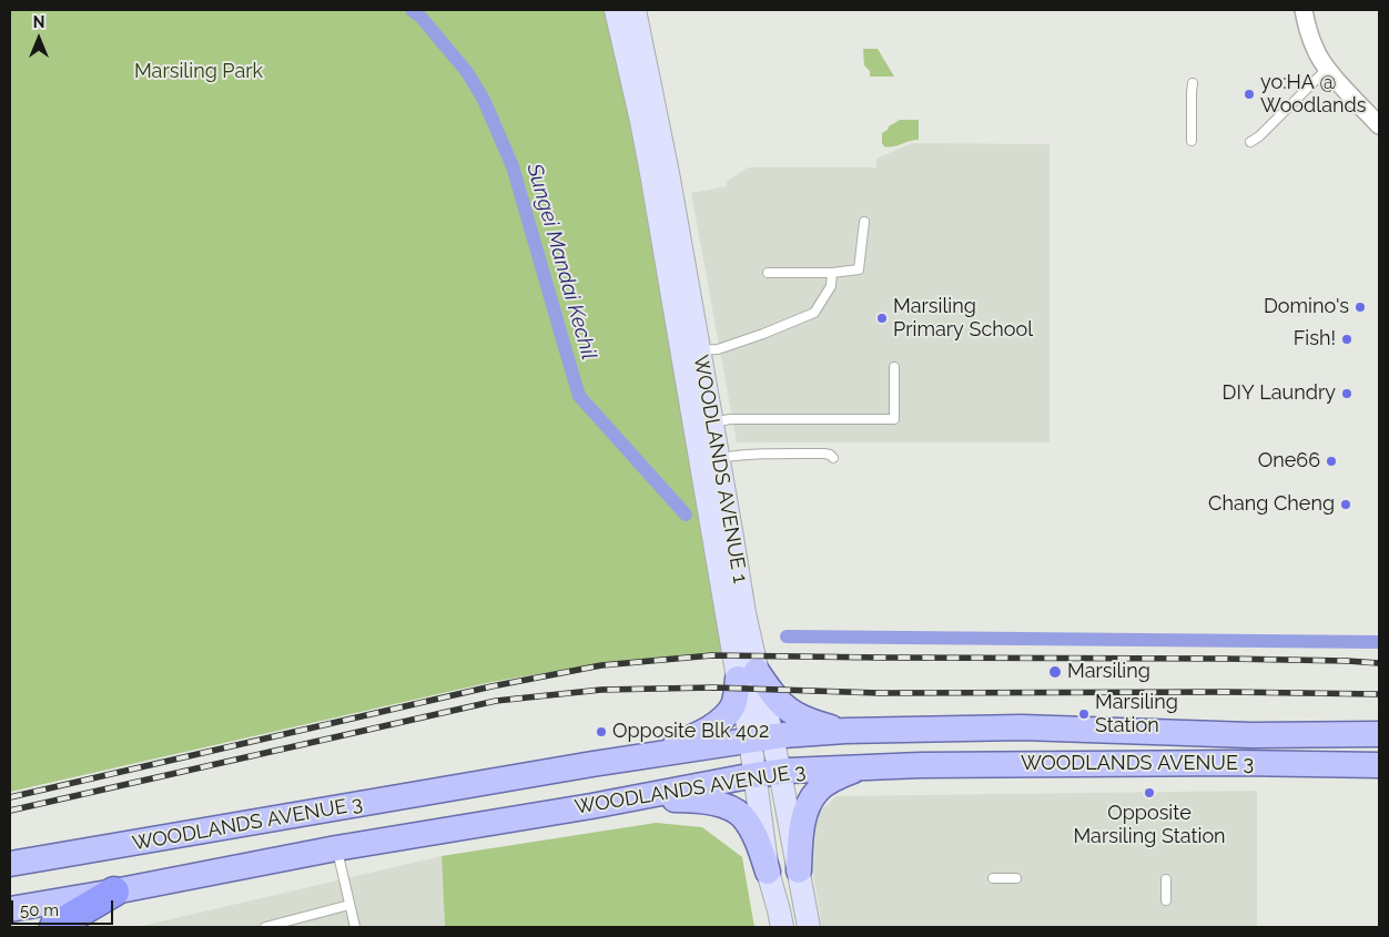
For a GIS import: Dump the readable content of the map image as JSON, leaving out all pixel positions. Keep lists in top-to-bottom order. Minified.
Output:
{"streets":{"main road":["WOODLANDS AVENUE 1","WOODLANDS AVENUE 3"]},"crossings":[["WOODLANDS AVENUE 1","WOODLANDS AVENUE 3"]],"water":["Sungei Mandai Kechil"],"parks":["Marsiling Park"],"places":["yo:HA @ Woodlands","Domino's","Marsiling Primary School","Fish!","DIY Laundry","One66","Chang Cheng","Marsiling","Marsiling Station","Opposite Blk 402","Opposite Marsiling Station"],"scale_bar":"50 m","north":"top"}
